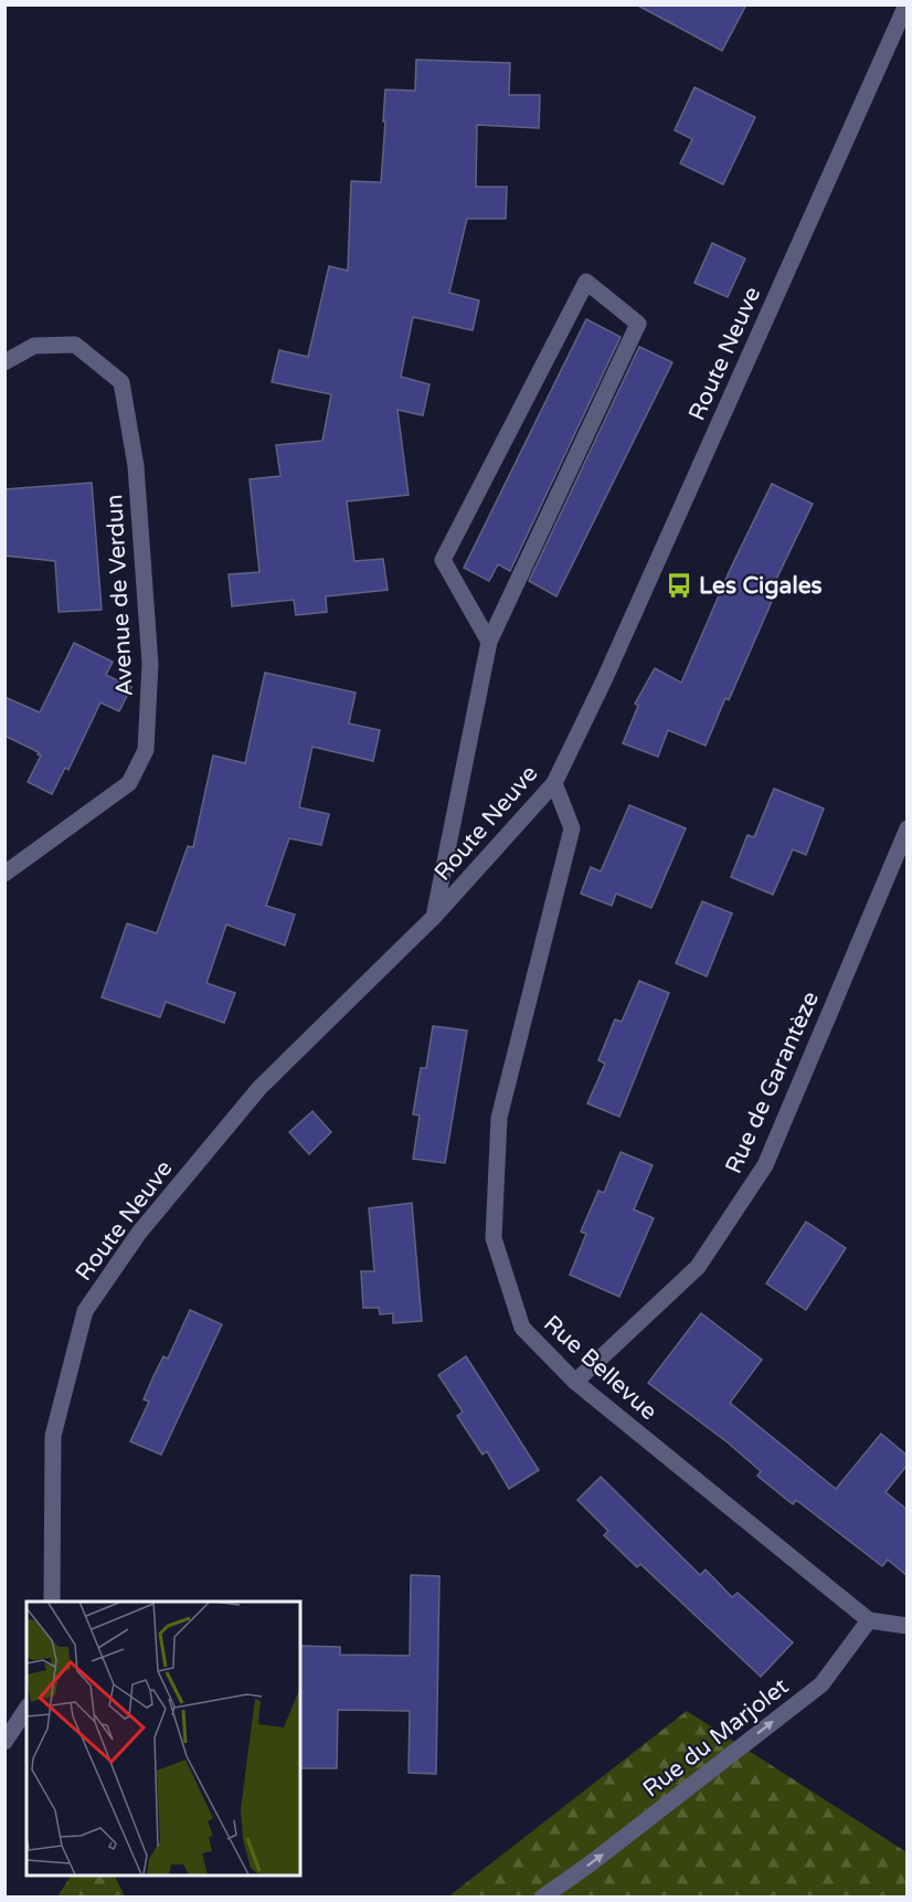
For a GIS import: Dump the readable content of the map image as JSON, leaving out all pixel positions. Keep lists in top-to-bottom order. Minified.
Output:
{"streets":{"street":["Route Neuve","Avenue de Verdun","Rue de Garantèze","Rue Bellevue","Rue du Marjolet"]},"crossings":[["Route Neuve","Rue Bellevue"],["Rue de Garantèze","Rue Bellevue"],["Rue Bellevue","Rue du Marjolet"]],"one_way":["Rue du Marjolet"],"places":{"bus stop":["Les Cigales"]}}
